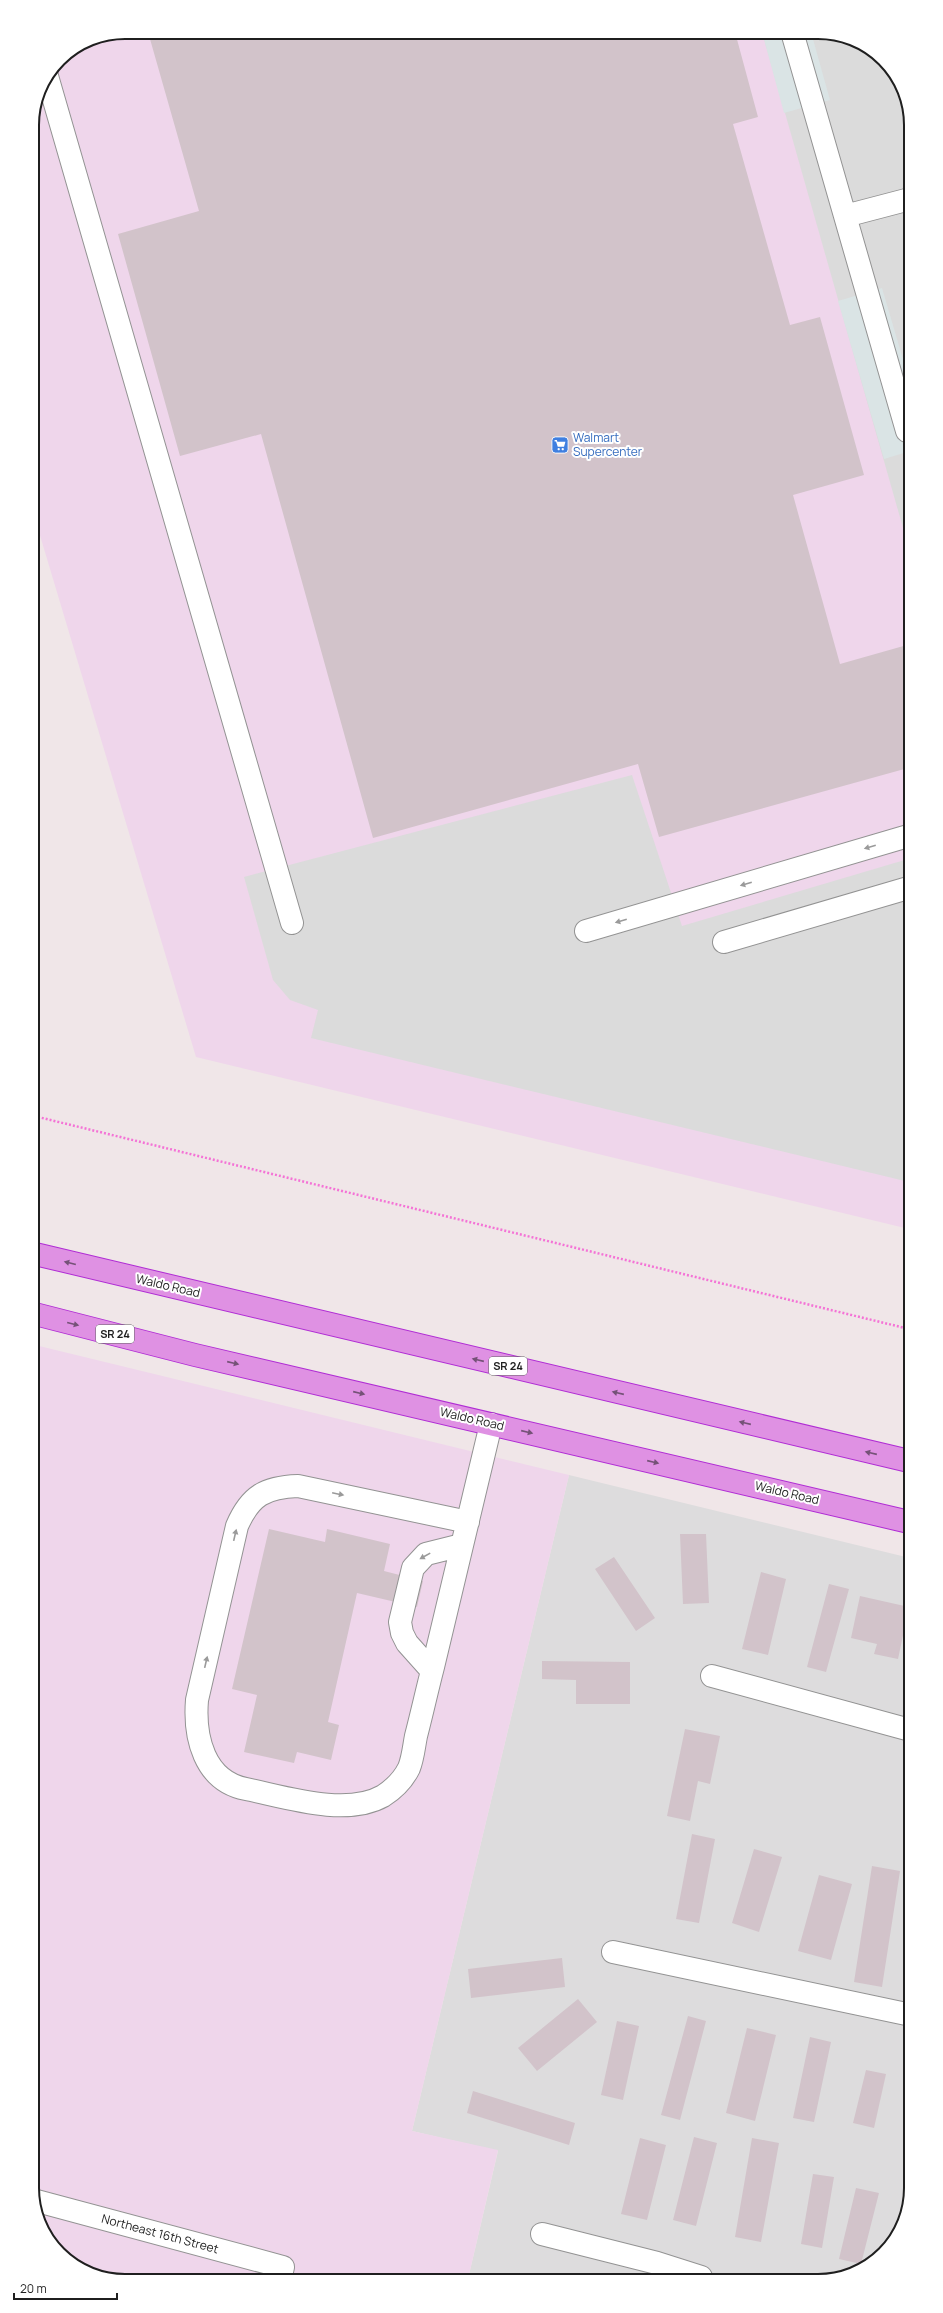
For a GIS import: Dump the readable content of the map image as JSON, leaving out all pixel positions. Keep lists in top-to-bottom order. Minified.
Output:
{"streets":{"highway":["Waldo Road","SR 24"],"street":["Northeast 16th Street"]},"places":{"supermarket":["Walmart Supercenter"]},"scale_bar":"20 m"}
